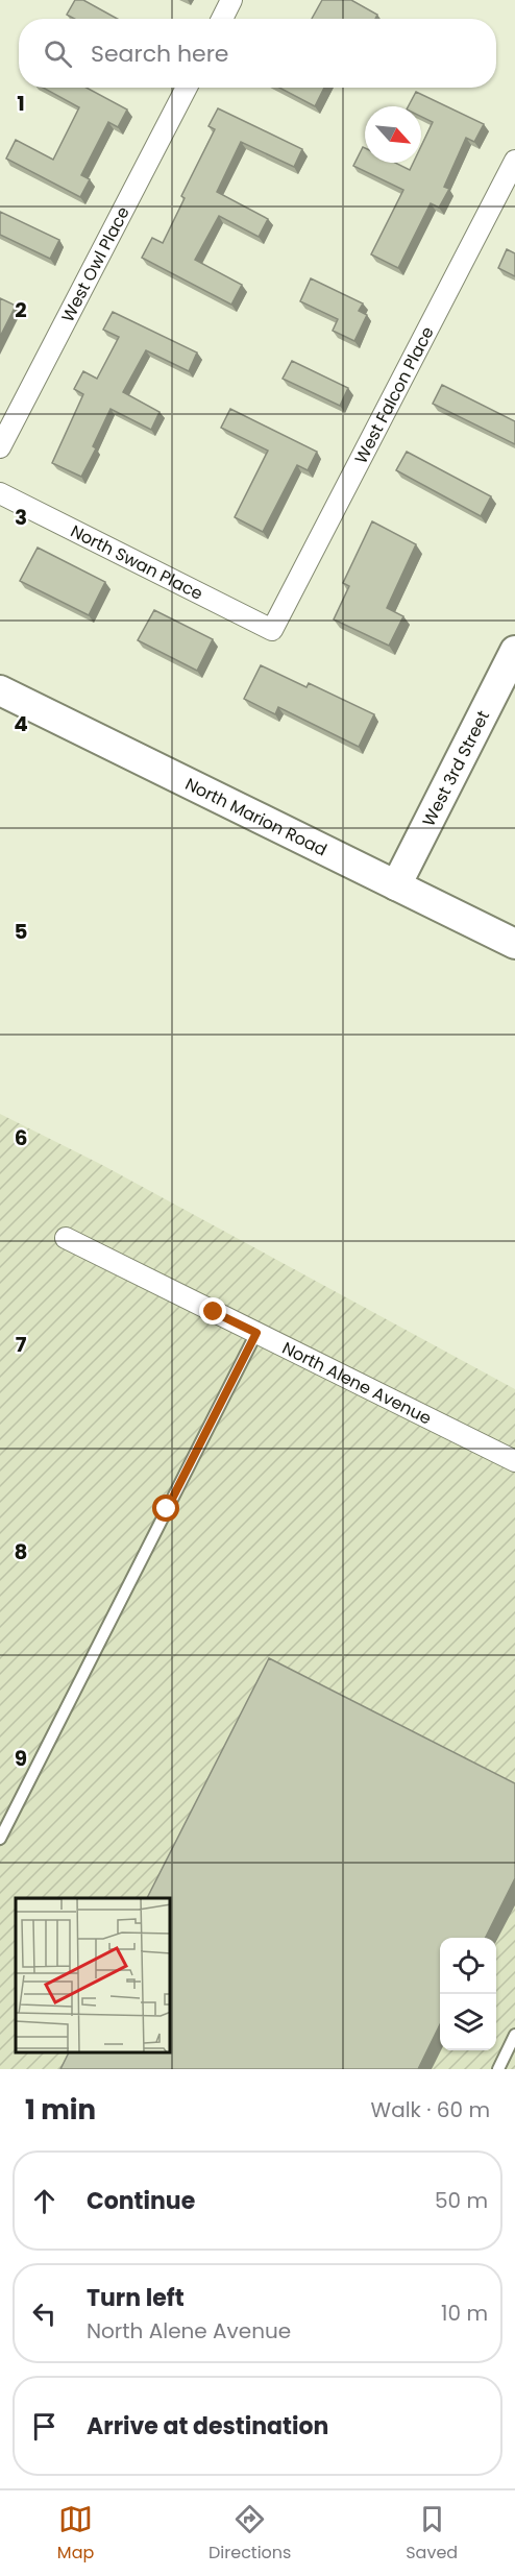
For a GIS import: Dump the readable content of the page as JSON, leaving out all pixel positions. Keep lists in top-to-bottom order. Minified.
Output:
{"streets":{"main road":["West 3rd Street","North Marion Road"],"street":["West Owl Place","West Falcon Place","North Swan Place","North Alene Avenue"]},"crossings":[["West Falcon Place","North Swan Place"],["West 3rd Street","North Marion Road"]],"north":"bottom right","page":{"search":"Search here","heading":["1 min","Walk · 60 m"],"list":[["Continue","50 m"],["Turn left","North Alene Avenue","10 m"],"Arrive at destination"],"nav":["Map","Directions","Saved"]},"grid":{"rows":["1","2","3","4","5","6","7","8","9"]}}
